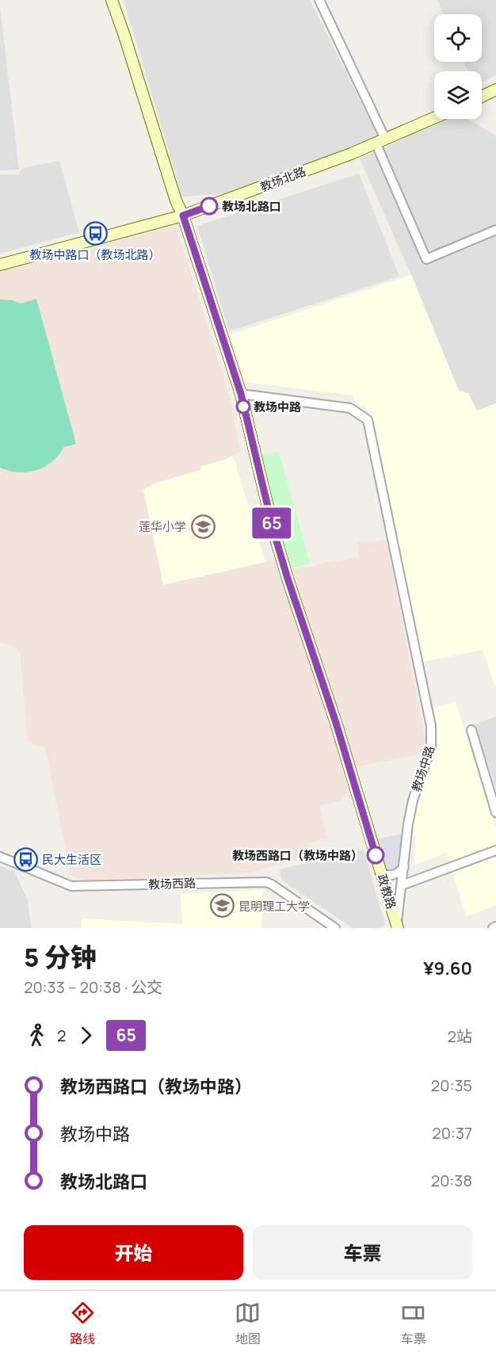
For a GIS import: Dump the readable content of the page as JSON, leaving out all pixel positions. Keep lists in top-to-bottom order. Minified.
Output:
{"streets":{"main road":["教场北路","政教路"],"street":["教场中路","教场西路"]},"crossings":[["教场中路","政教路"]],"places":{"other":["教场北路口","教场中路","教场西路口（教场中路）"],"bus stop":["教场中路口（教场北路）","民大生活区"],"school or university":["莲华小学","昆明理工大学"]},"lines":["bus line 65"],"page":{"on_map":"65","heading":["5 分钟","20:33 – 20:38 · 公交","¥9.60"],"legs":["2","65","2站"],"list":[{"name":"教场西路口（教场中路）","value":"20:35"},{"name":"教场中路","value":"20:37"},{"name":"教场北路口","value":"20:38"}],"buttons":["开始","车票"],"tabs":["路线","地图","车票"]}}
